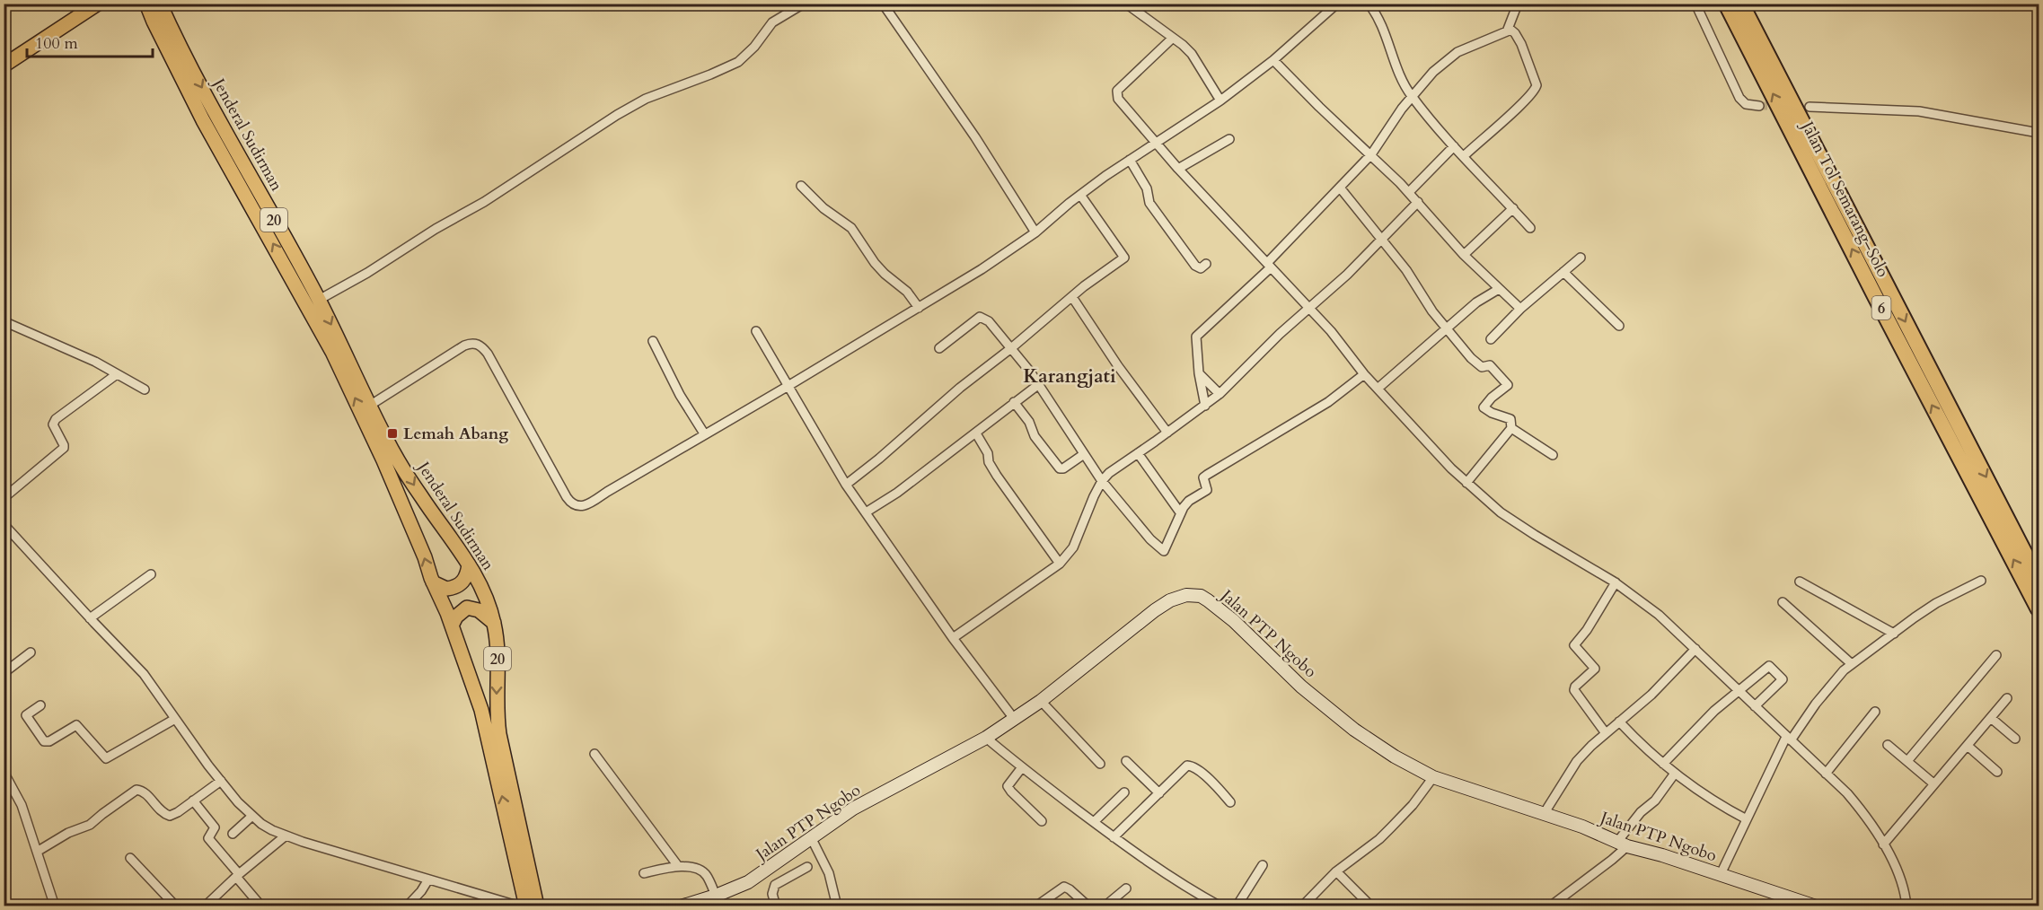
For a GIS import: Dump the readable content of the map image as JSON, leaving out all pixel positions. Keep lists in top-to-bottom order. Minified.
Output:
{"streets":{"highway":["Jalan Tol Semarang–Solo","6"],"main road":["Jenderal Sudirman","20","Jalan PTP Ngobo"]},"districts":["Karangjati"],"places":{"transit":["Lemah Abang"]},"scale_bar":"100 m"}
